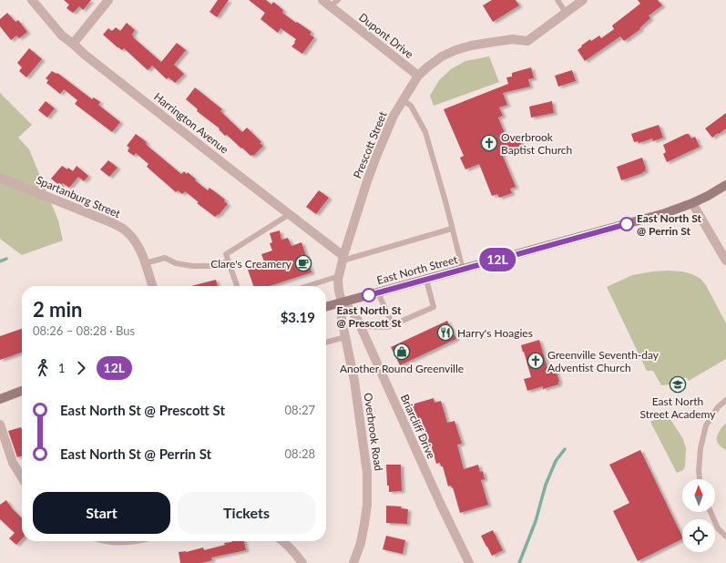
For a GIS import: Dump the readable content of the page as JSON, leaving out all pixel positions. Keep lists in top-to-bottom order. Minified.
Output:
{"streets":{"main road":["East North Street"],"street":["Dupont Drive","Harrington Avenue","Prescott Street","Spartanburg Street","Briarcliff Drive","Overbrook Road"]},"crossings":[["Dupont Drive","Prescott Street"],["Harrington Avenue","Prescott Street"],["Prescott Street","East North Street"],["Prescott Street","Briarcliff Drive"],["Prescott Street","Overbrook Road"],["East North Street","Briarcliff Drive"],["East North Street","Overbrook Road"],["Briarcliff Drive","Overbrook Road"]],"places":{"church":["Overbrook Baptist Church","Greenville Seventh-day Adventist Church"],"other":["East North St @ Perrin St","East North St @ Prescott St"],"cafe":["Clare's Creamery"],"restaurant":["Harry's Hoagies"],"shop":["Another Round Greenville"],"school or university":["East North Street Academy"]},"lines":["bus line 12L"],"north":"top","page":{"on_map":"12L","heading":["2 min","08:26 – 08:28 · Bus","$3.19"],"legs":["1","12L"],"list":[{"name":"East North St @ Prescott St","value":"08:27"},{"name":"East North St @ Perrin St","value":"08:28"}],"buttons":["Start","Tickets"]}}
